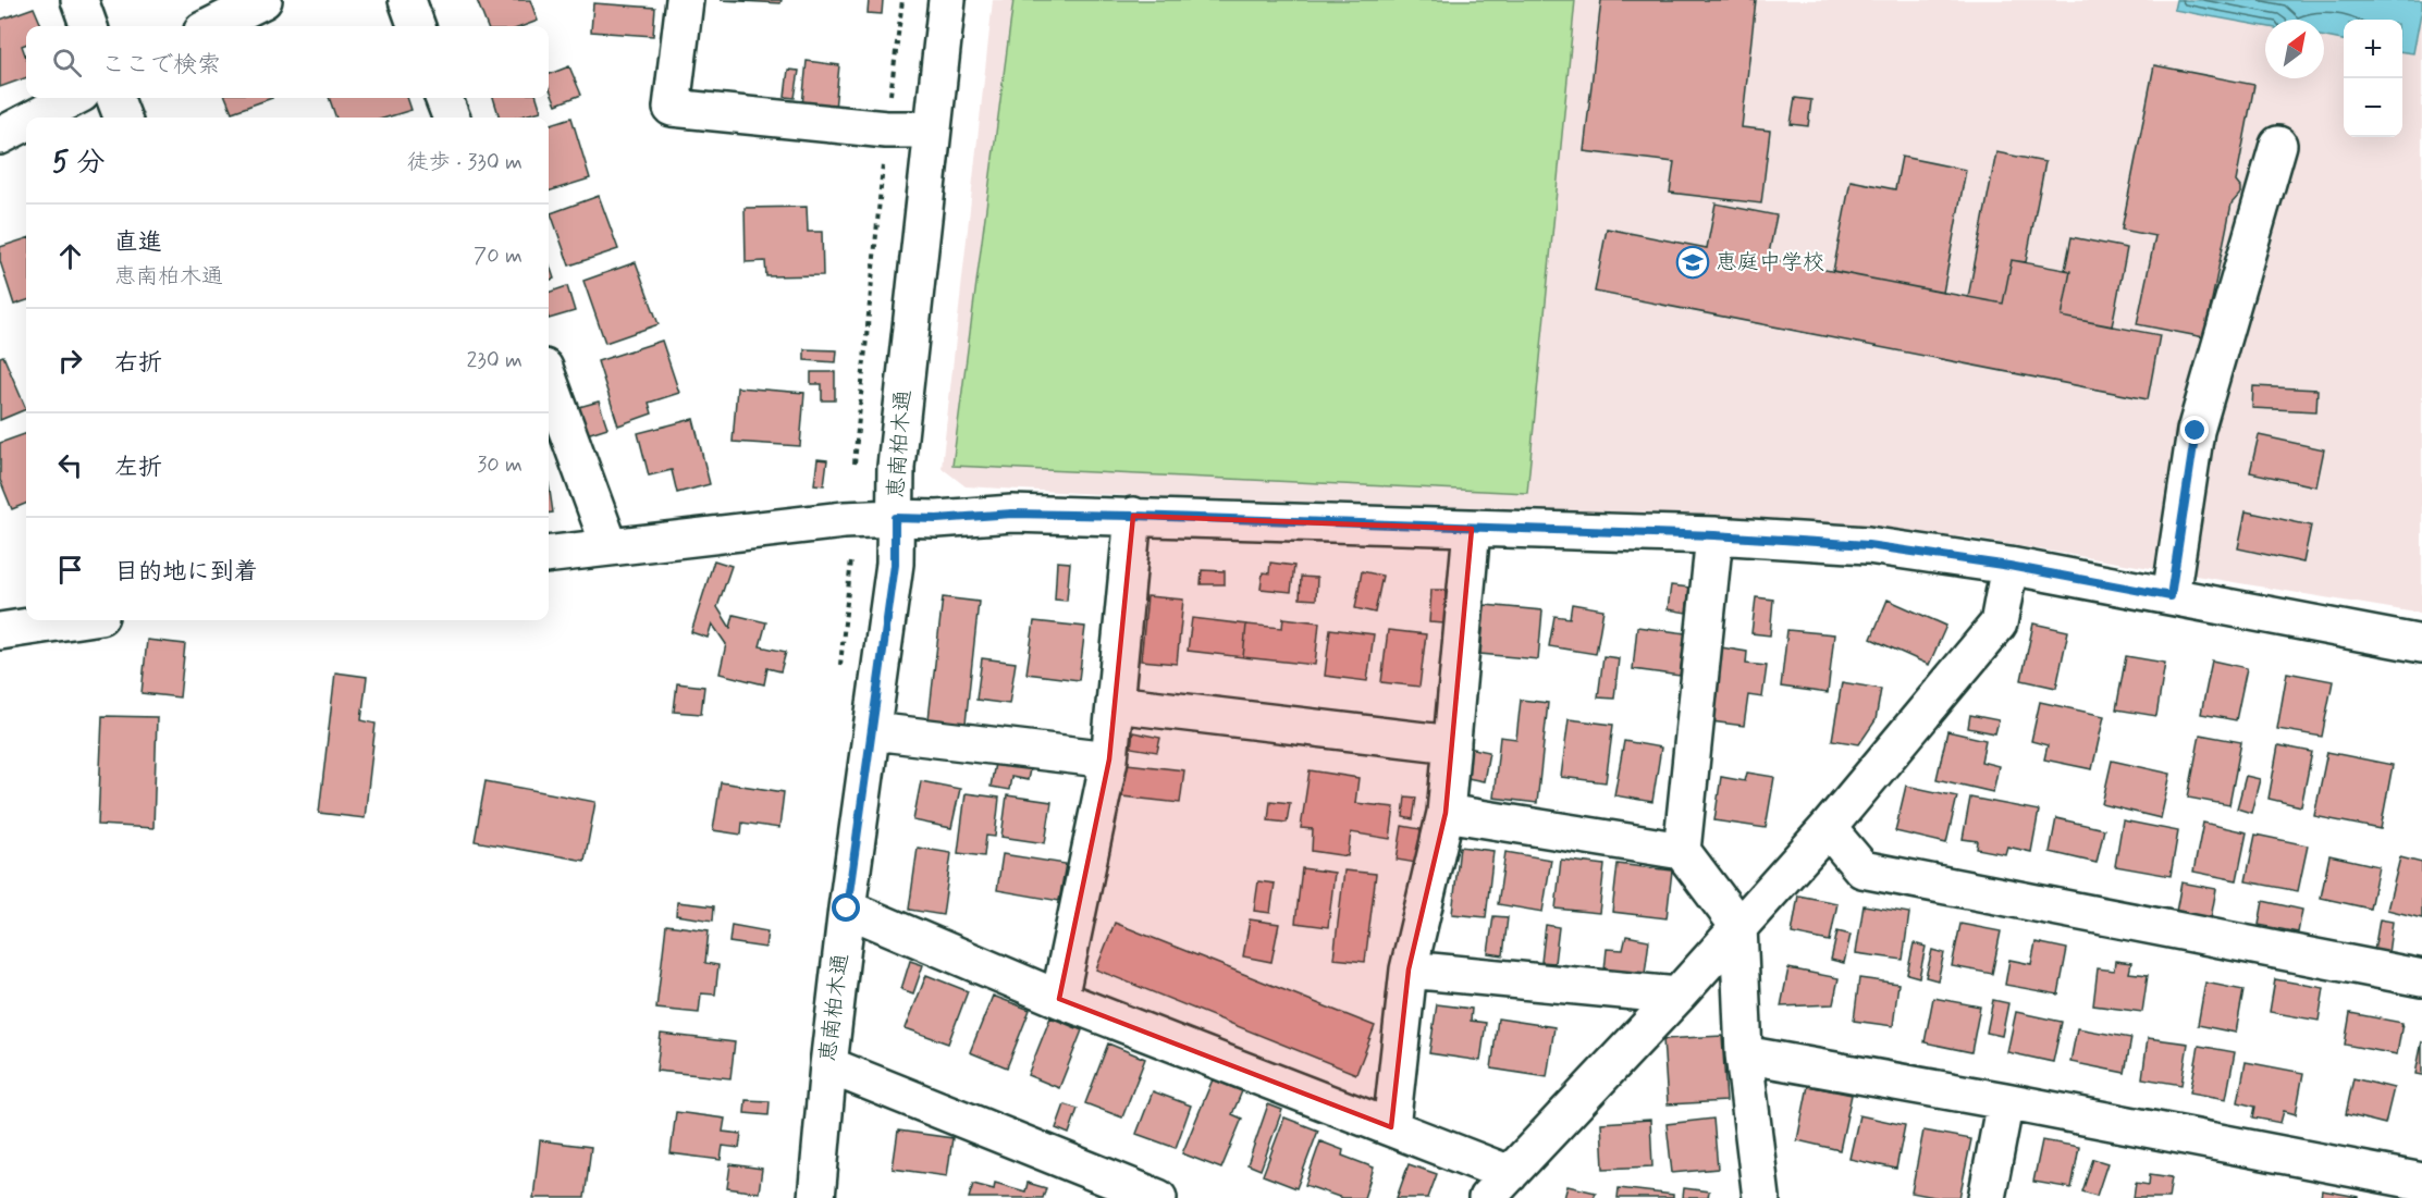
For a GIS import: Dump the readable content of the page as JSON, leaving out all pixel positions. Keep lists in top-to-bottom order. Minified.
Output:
{"streets":{"street":["恵南柏木通"]},"places":{"school or university":["恵庭中学校"]},"north":"top right","page":{"map_buttons":["+","−"],"search":"ここで検索","heading":["5 分","徒歩 · 330 m"],"list":[["直進","恵南柏木通","70 m"],["右折","230 m"],["左折","30 m"],"目的地に到着"]}}
